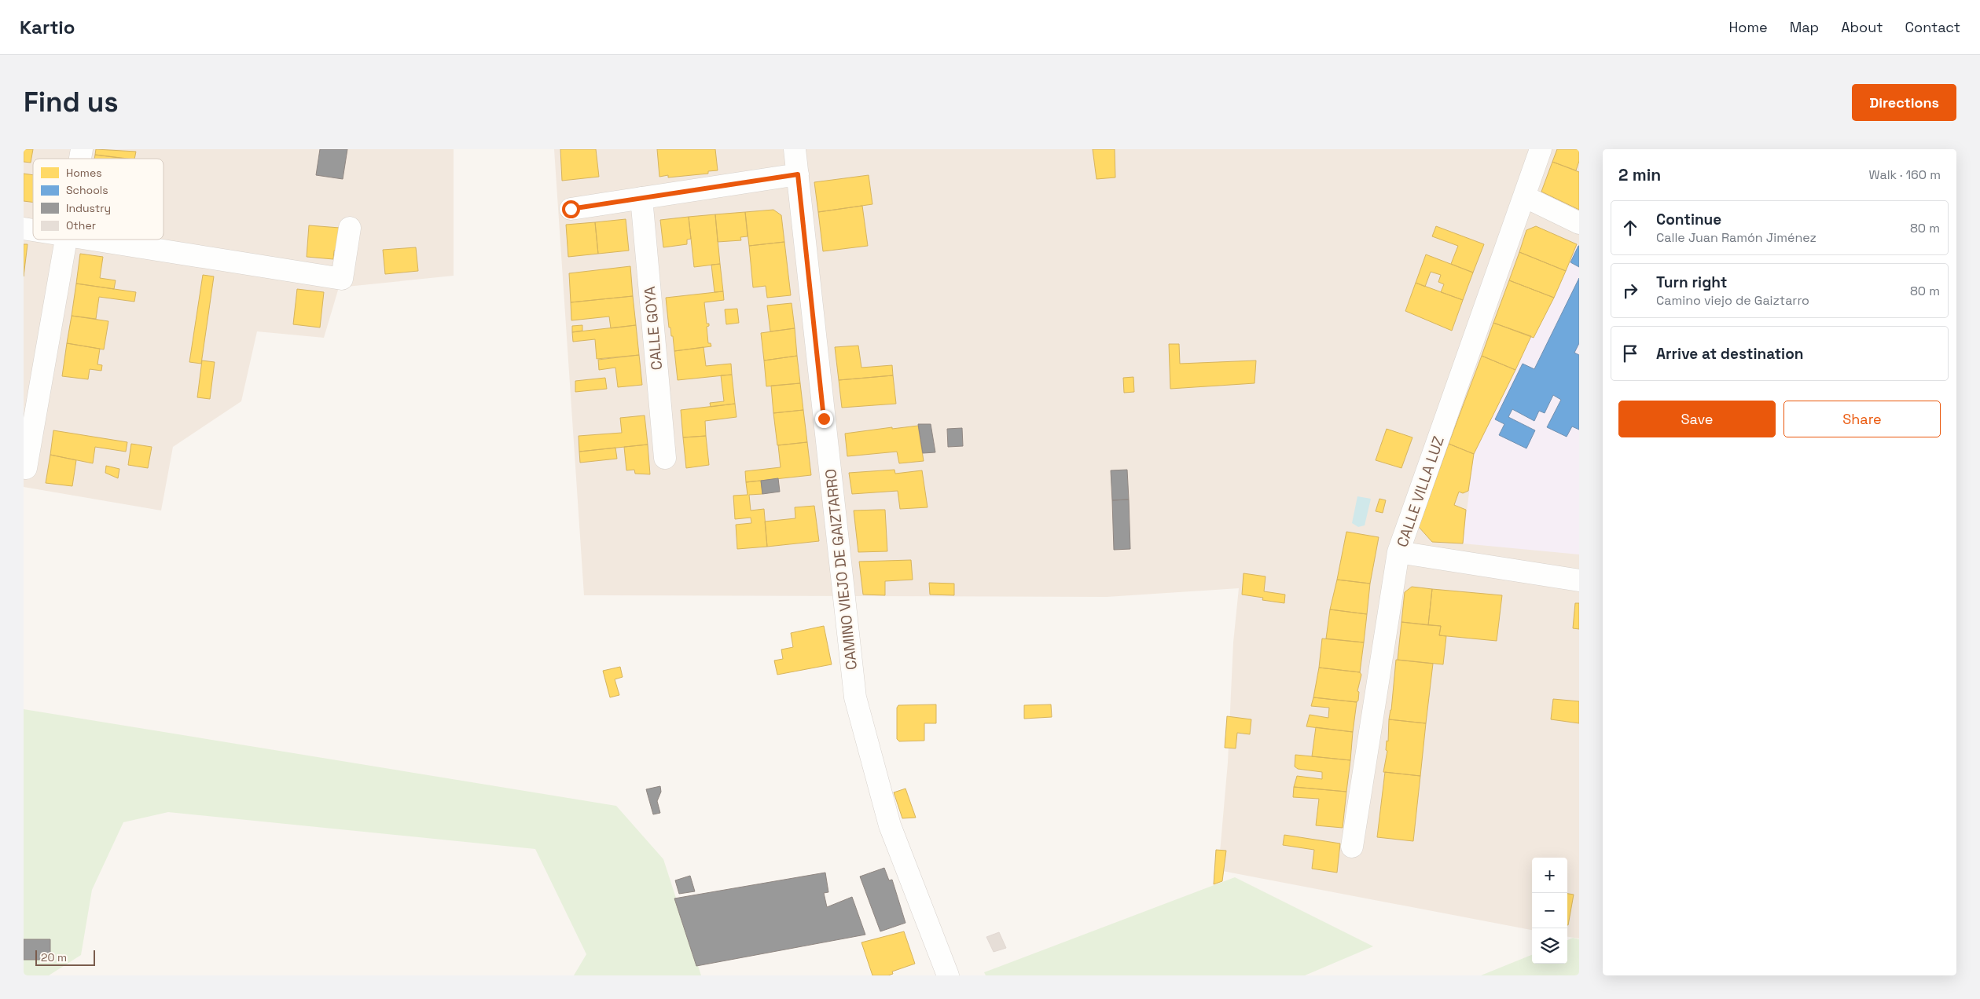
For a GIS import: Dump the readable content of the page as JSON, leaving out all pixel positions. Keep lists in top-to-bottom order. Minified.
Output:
{"streets":{"street":["CALLE GOYA","CALLE VILLA LUZ","CAMINO VIEJO DE GAIZTARRO"]},"legend":["Homes","Schools","Industry","Other"],"scale_bar":"20 m","page":{"header":"Kartio","nav":["Home","Map","About","Contact"],"buttons":["Directions",["Save","Share"]],"title":"Find us","heading":["2 min","Walk · 160 m"],"list":[["Continue","Calle Juan Ramón Jiménez","80 m"],["Turn right","Camino viejo de Gaiztarro","80 m"],"Arrive at destination"],"map_buttons":["+","−"],"scale":"20 m"}}
